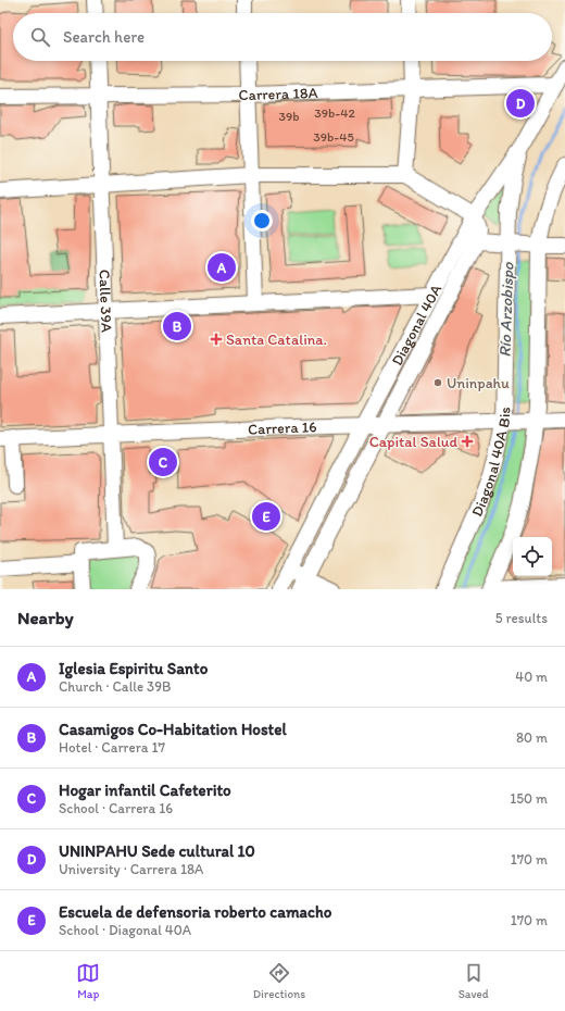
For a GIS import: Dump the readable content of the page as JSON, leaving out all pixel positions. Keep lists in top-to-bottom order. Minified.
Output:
{"streets":{"street":["Carrera 18A","Calle 39A","Diagonal 40A","Carrera 16","Diagonal 40A Bis"]},"crossings":[["Carrera 18A","Calle 39A"],["Carrera 18A","Diagonal 40A"],["Calle 39A","Carrera 16"],["Diagonal 40A","Carrera 16"],["Diagonal 40A","Diagonal 40A Bis"],["Carrera 16","Diagonal 40A Bis"]],"water":["Río Arzobispo"],"places":{"health":["Santa Catalina.","Capital Salud"],"other":["Uninpahu"]},"house_numbers":["39b-42","39b","39b-45"],"page":{"search":"Search here","pins":["D","A","B","C","E"],"heading":["Nearby","5 results"],"list":[{"mark":"A","name":"Iglesia Espiritu Santo","note":"Church · Calle 39B","value":"40 m"},{"mark":"B","name":"Casamigos Co-Habitation Hostel","note":"Hotel · Carrera 17","value":"80 m"},{"mark":"C","name":"Hogar infantil Cafeterito","note":"School · Carrera 16","value":"150 m"},{"mark":"D","name":"UNINPAHU Sede cultural 10","note":"University · Carrera 18A","value":"170 m"},{"mark":"E","name":"Escuela de defensoria roberto camacho","note":"School · Diagonal 40A","value":"170 m"}],"nav":["Map","Directions","Saved"]}}
